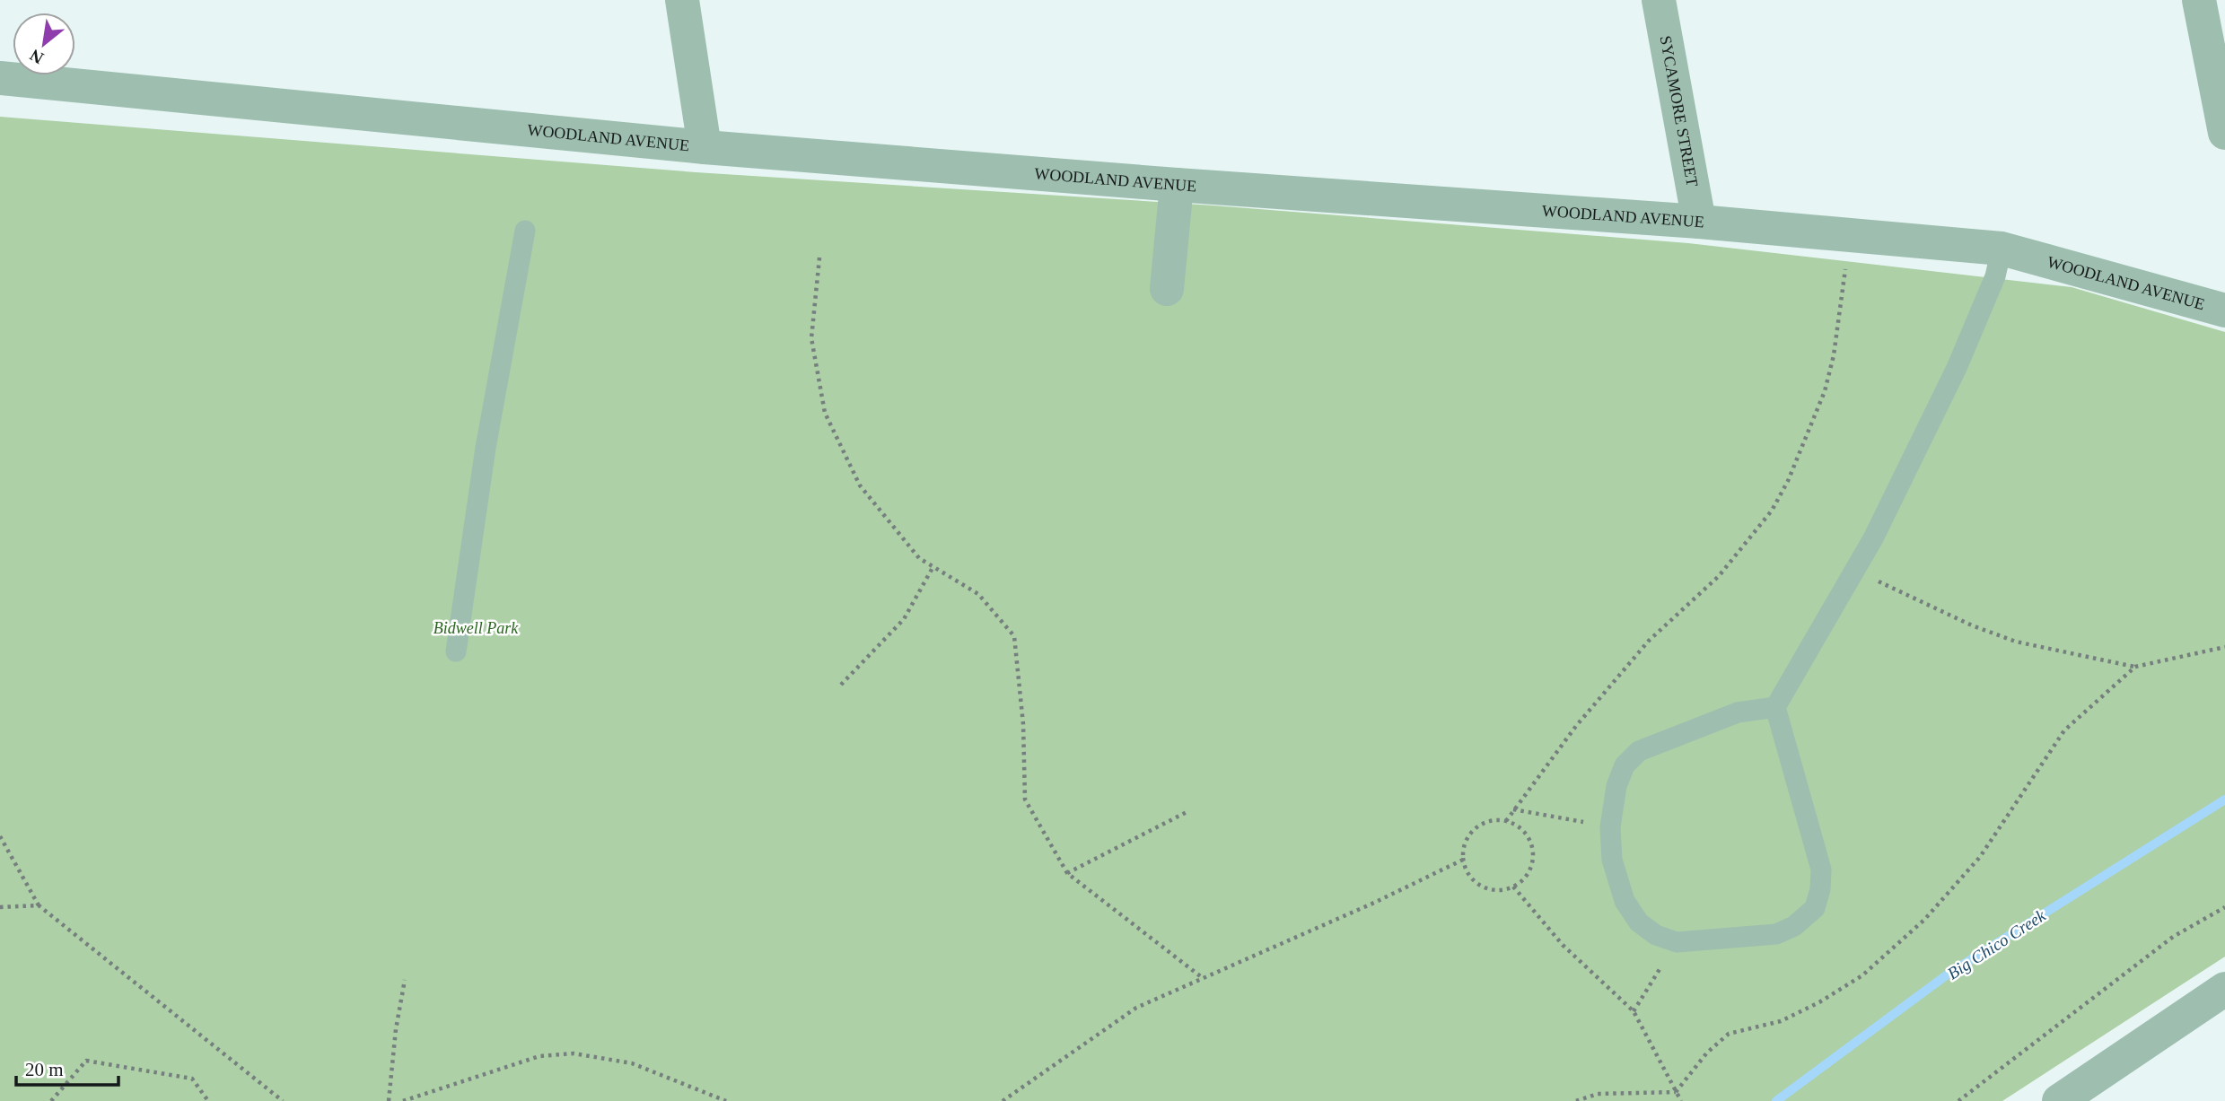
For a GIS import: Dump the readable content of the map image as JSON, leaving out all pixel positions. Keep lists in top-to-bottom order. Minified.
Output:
{"streets":{"street":["SYCAMORE STREET","WOODLAND AVENUE"]},"crossings":[["SYCAMORE STREET","WOODLAND AVENUE"]],"water":["Big Chico Creek"],"parks":["Bidwell Park"],"scale_bar":"20 m","north":"bottom left"}
